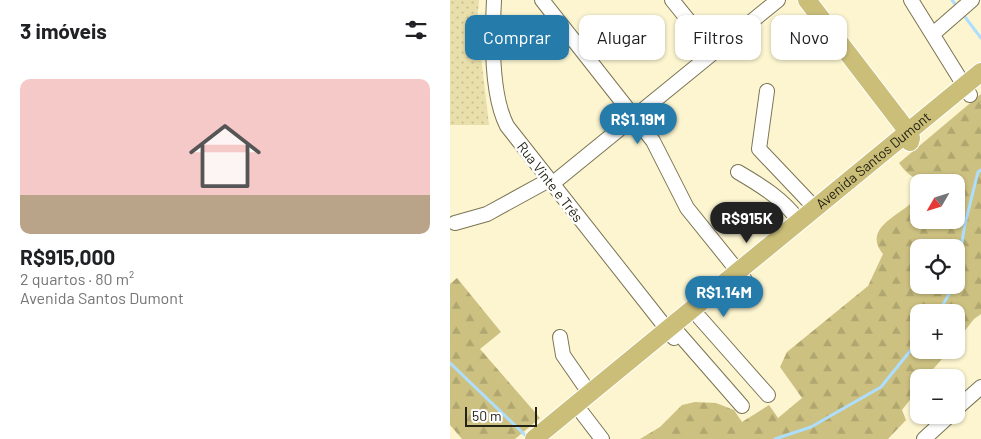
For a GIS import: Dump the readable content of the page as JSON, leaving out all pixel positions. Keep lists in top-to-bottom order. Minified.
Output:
{"streets":{"main road":["Avenida Santos Dumont"],"street":["Rua Vinte e Três"]},"crossings":[["Avenida Santos Dumont","Rua Vinte e Três"]],"scale_bar":"50 m","north":"bottom left","page":{"heading":"3 imóveis","chip":["Comprar","Alugar","Filtros","Novo"],"list":[{"name":"R$915,000","note":"2 quartos · 80 m² · Avenida Santos Dumont"}],"price":["R$1.19M","R$915K","R$1.14M"],"map_buttons":["+","−"],"scale":"50 m"}}
